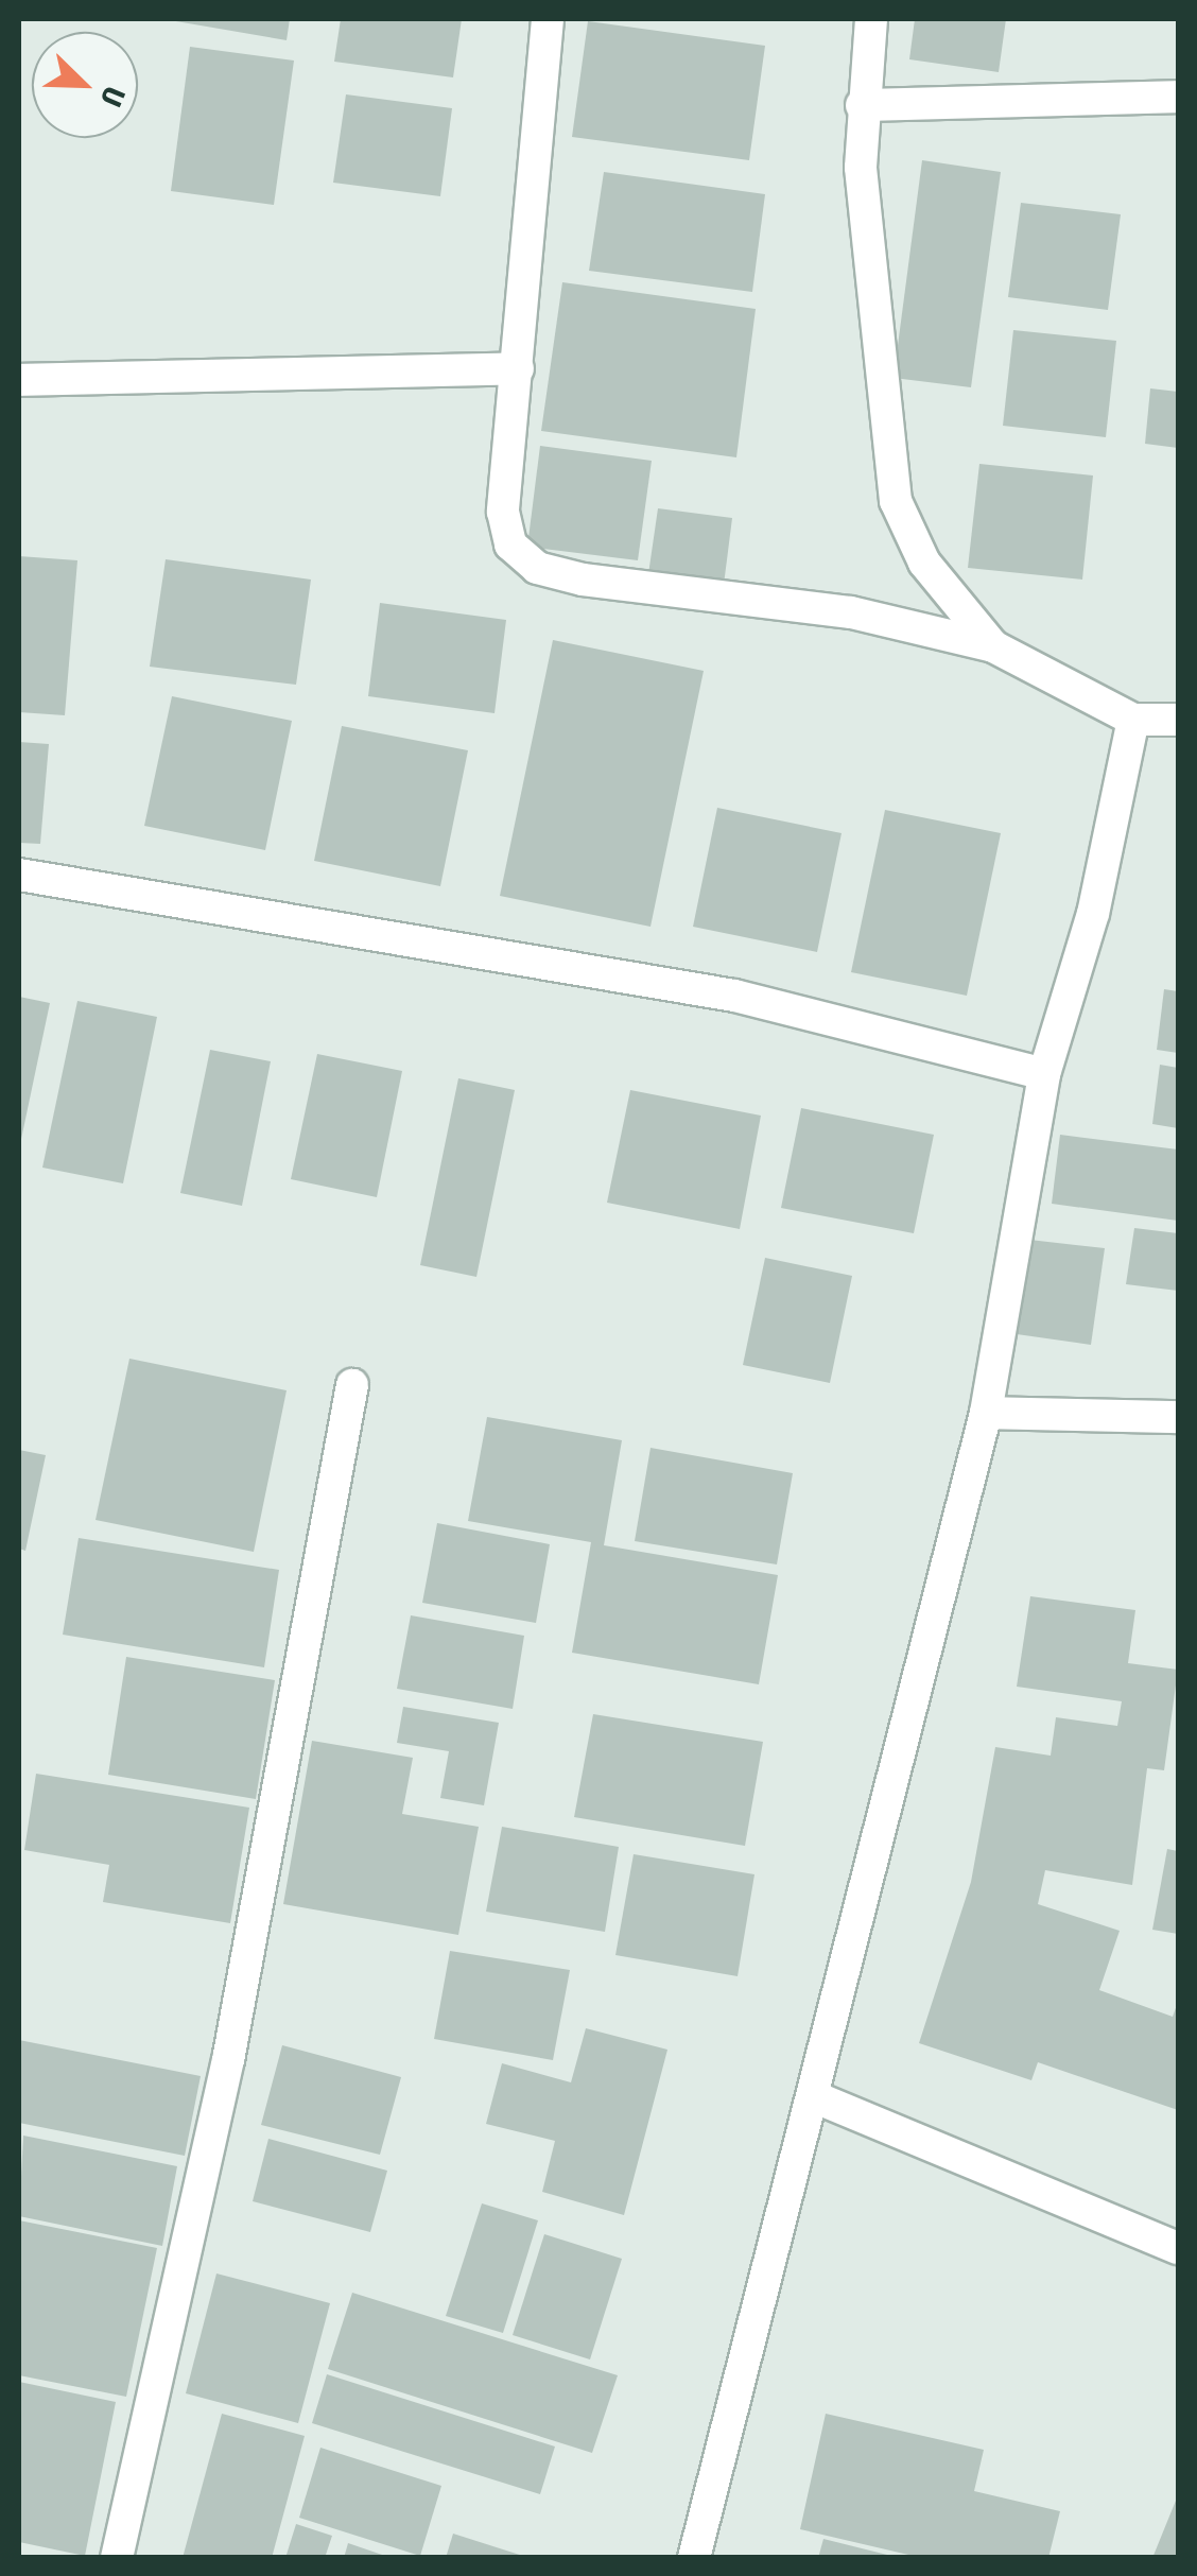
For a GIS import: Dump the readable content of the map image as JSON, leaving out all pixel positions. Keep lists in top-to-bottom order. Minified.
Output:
{"north":"bottom right"}
